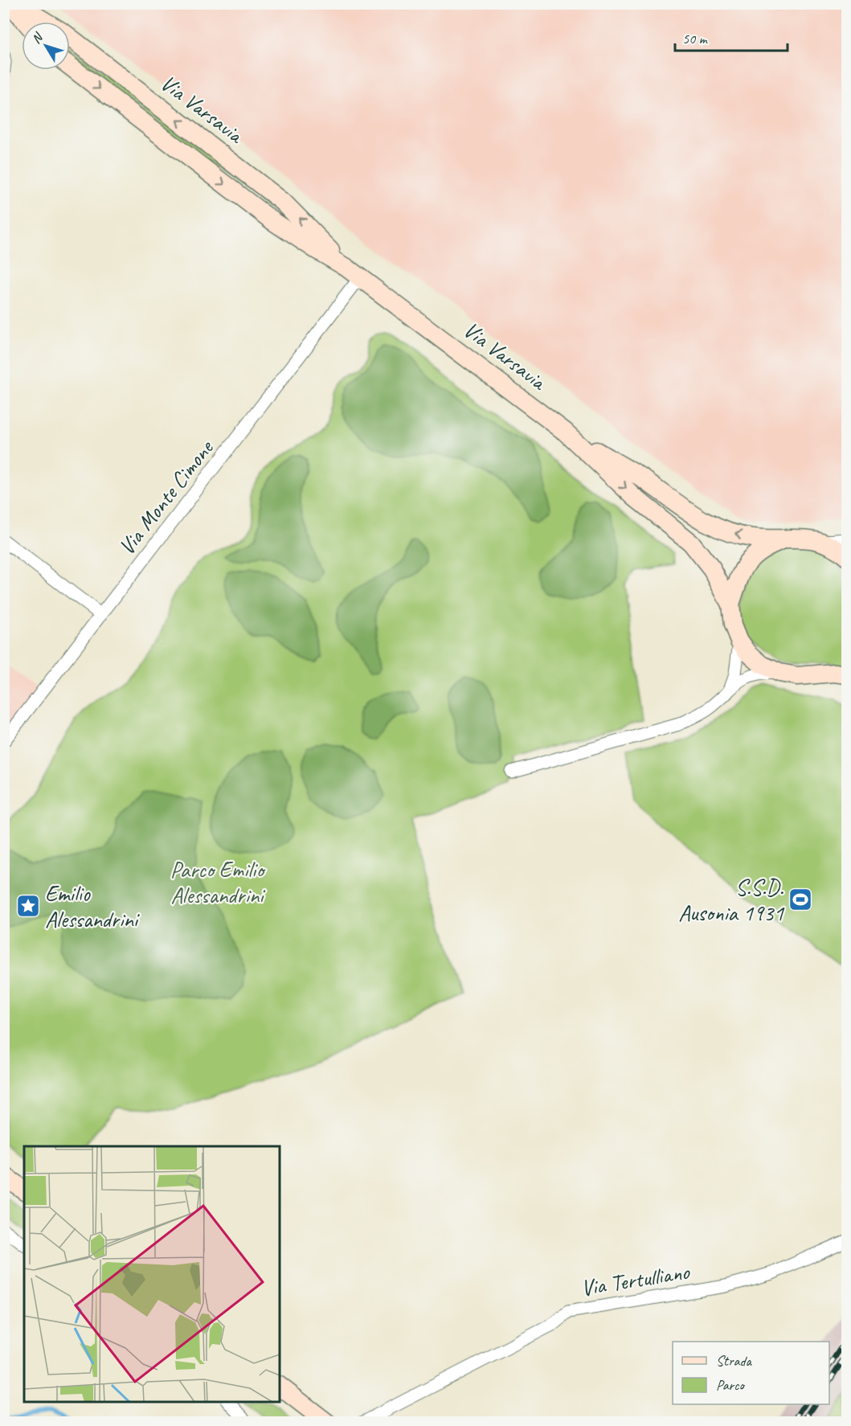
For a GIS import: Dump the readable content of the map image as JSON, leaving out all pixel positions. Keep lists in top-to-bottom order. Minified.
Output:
{"streets":{"street":["Via Varsavia","Via Monte Cimone","Via Tertulliano"]},"crossings":[["Via Varsavia","Via Monte Cimone"]],"parks":["Parco Emilio Alessandrini"],"places":{"sports":["S.S.D. Ausonia 1931"],"place":["Emilio Alessandrini"]},"legend":["Strada","Parco"],"scale_bar":"50 m","north":"top left"}
